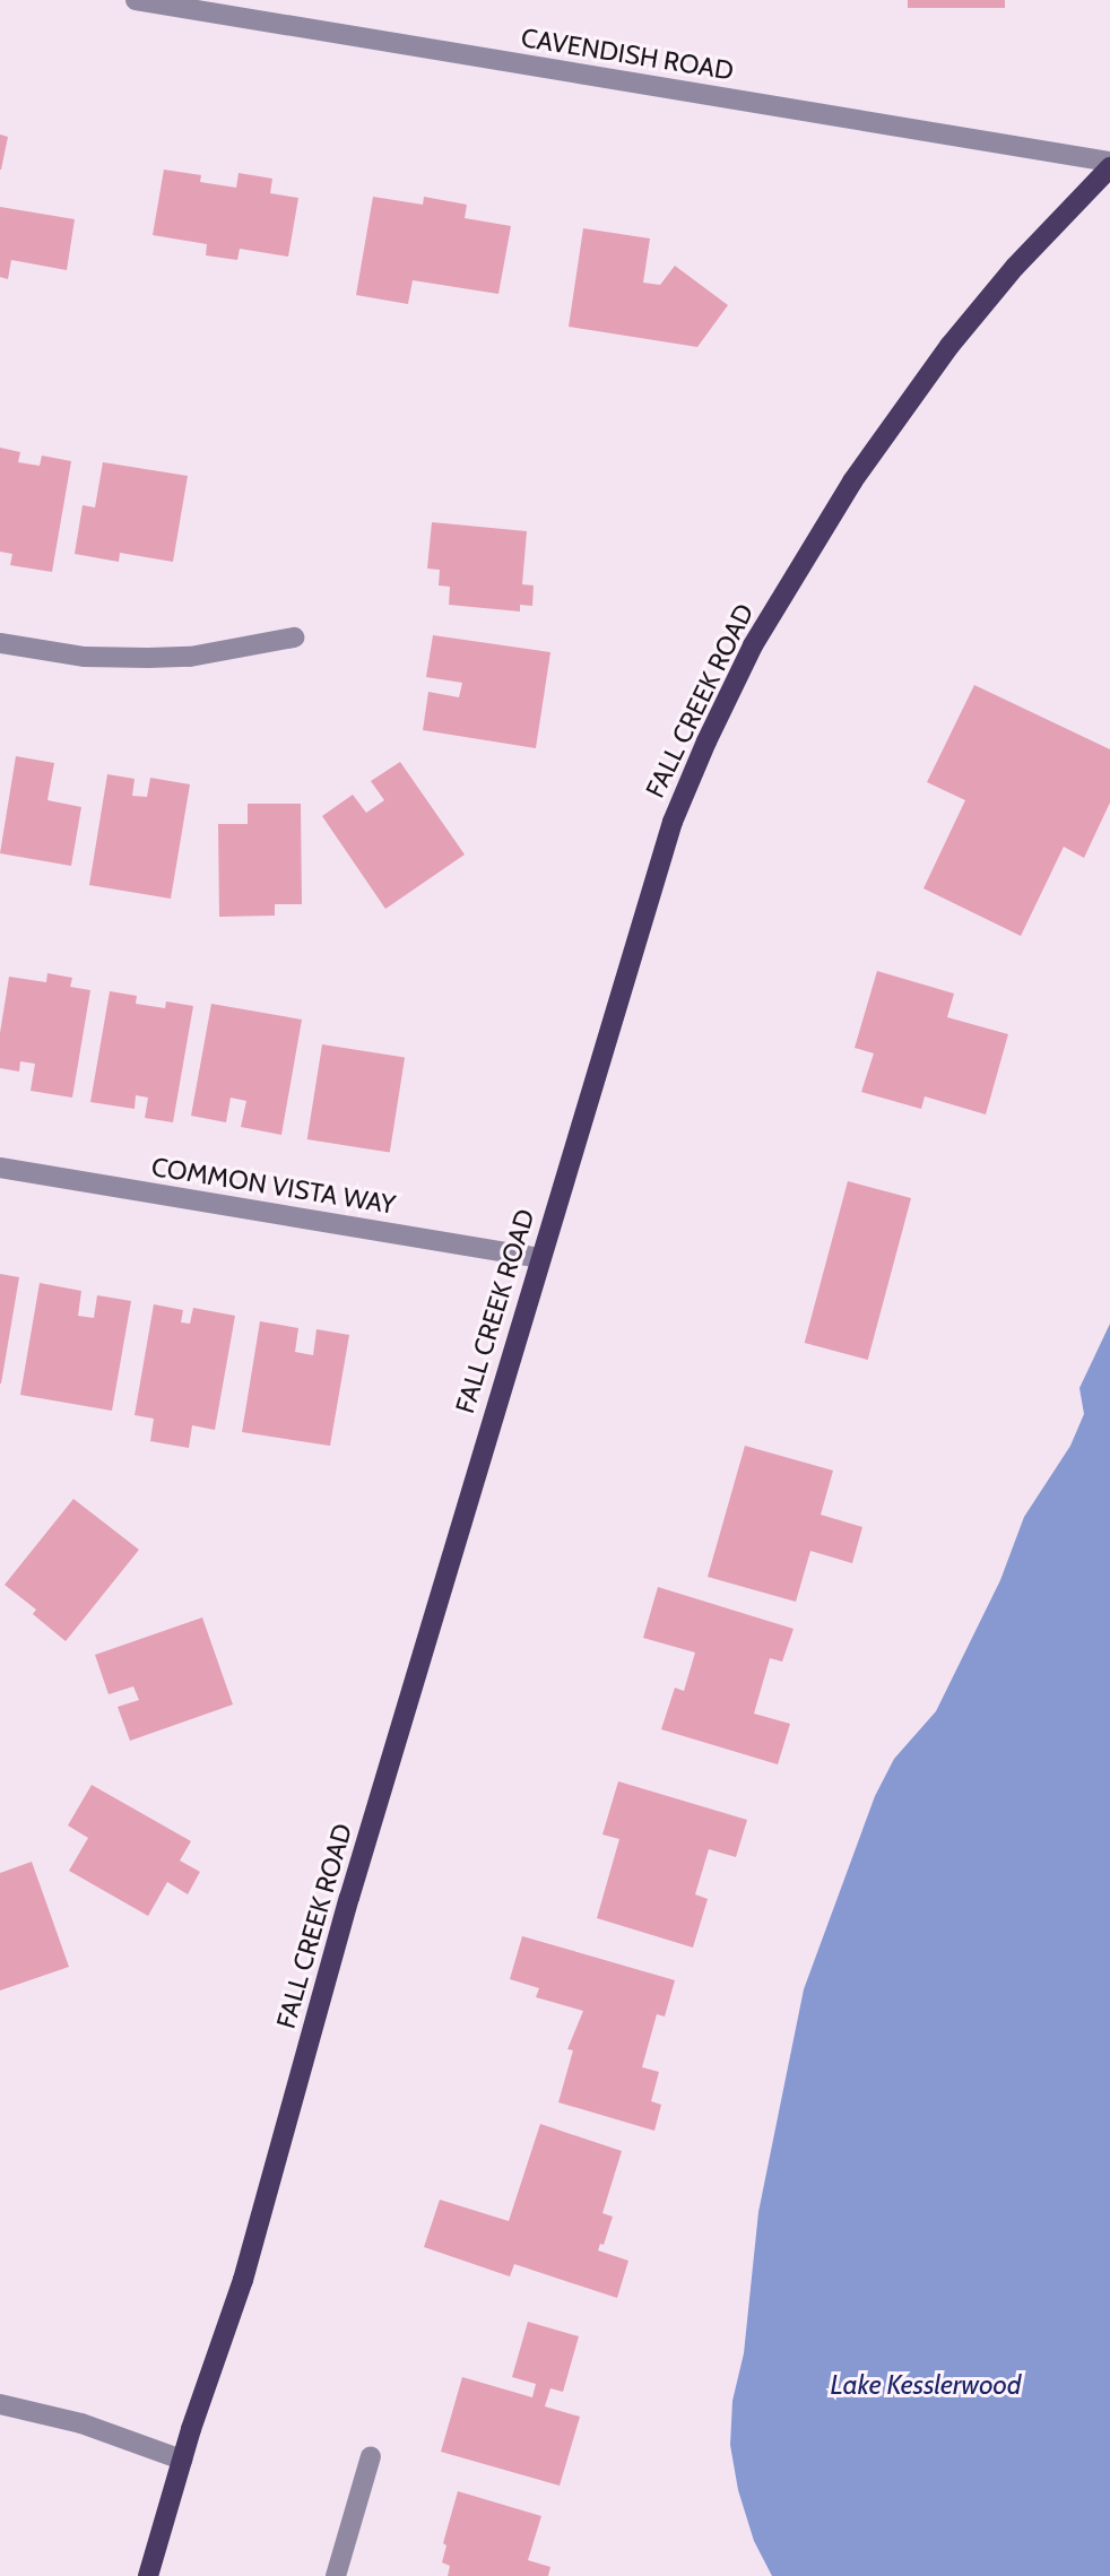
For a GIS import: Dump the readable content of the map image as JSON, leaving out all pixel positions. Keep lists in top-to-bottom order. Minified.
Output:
{"streets":{"main road":["FALL CREEK ROAD"],"street":["CAVENDISH ROAD","COMMON VISTA WAY"]},"crossings":[["CAVENDISH ROAD","FALL CREEK ROAD"],["FALL CREEK ROAD","COMMON VISTA WAY"]],"water":["Lake Kesslerwood"]}
